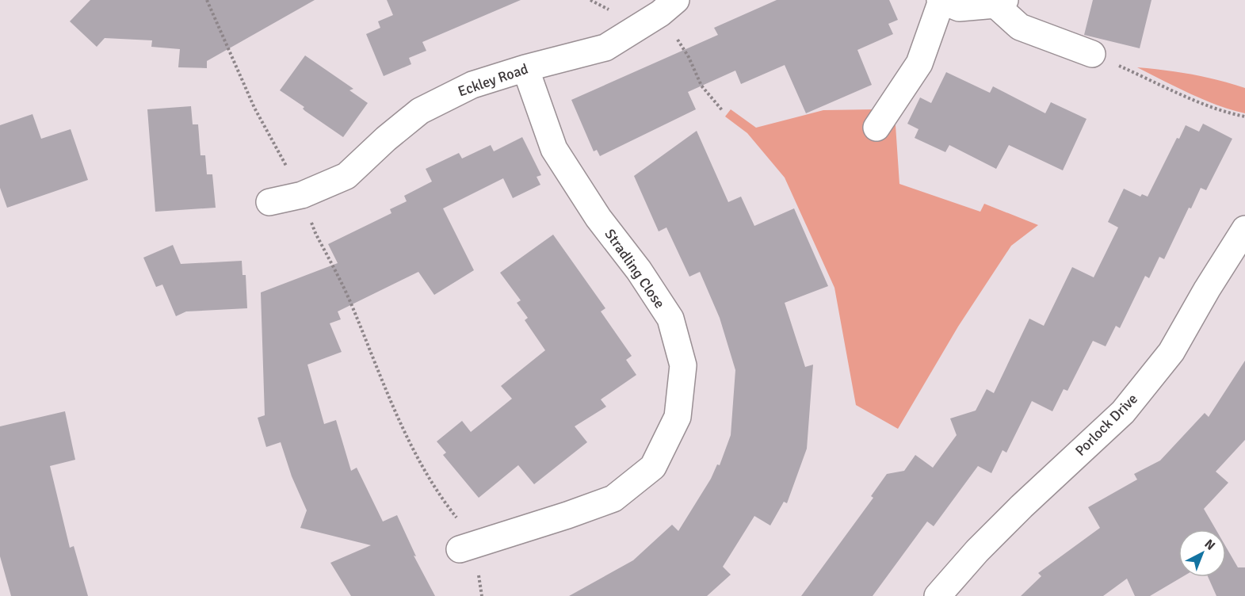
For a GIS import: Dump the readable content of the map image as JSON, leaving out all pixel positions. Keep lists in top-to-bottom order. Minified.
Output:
{"streets":{"street":["Eckley Road","Stradling Close","Porlock Drive"]},"crossings":[["Eckley Road","Stradling Close"]],"north":"top right"}
